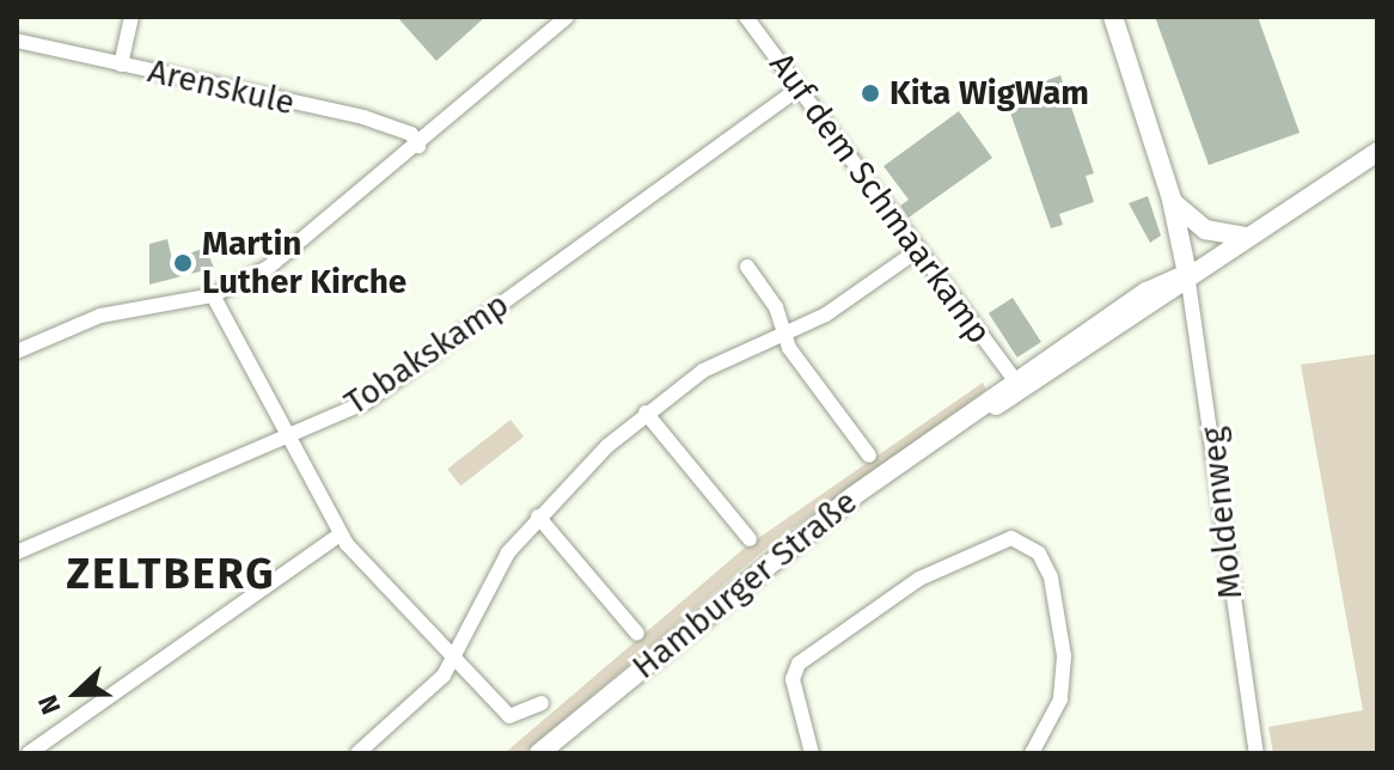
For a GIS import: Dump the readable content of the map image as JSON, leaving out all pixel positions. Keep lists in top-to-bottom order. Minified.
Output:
{"streets":{"main road":["Hamburger Straße"],"street":["Arenskule","Auf dem Schmaarkamp","Tobakskamp","Moldenweg"]},"crossings":[["Auf dem Schmaarkamp","Tobakskamp"]],"districts":["ZELTBERG"],"places":["Kita WigWam","Martin Luther Kirche"],"north":"left"}
